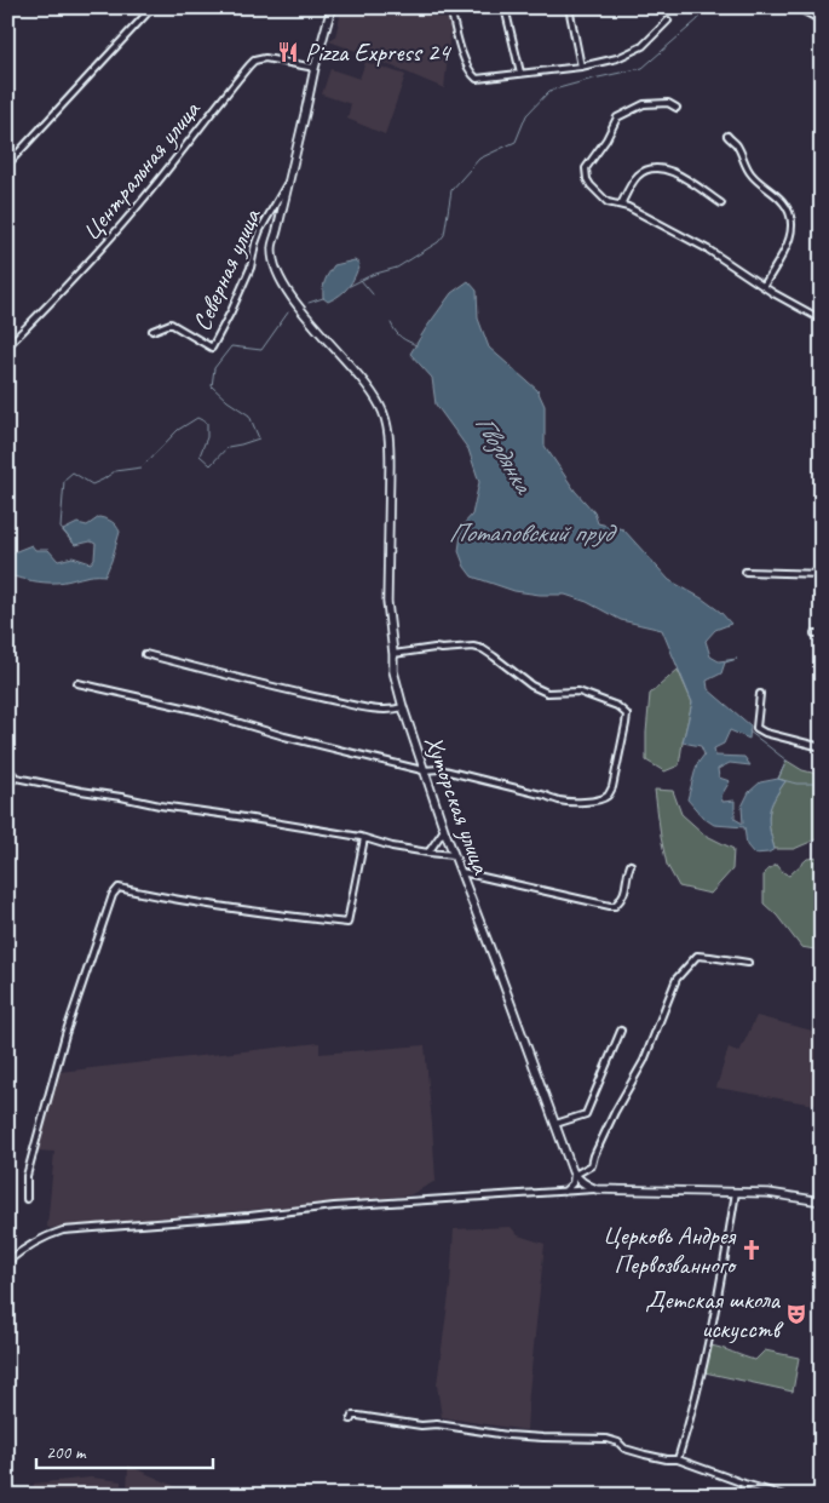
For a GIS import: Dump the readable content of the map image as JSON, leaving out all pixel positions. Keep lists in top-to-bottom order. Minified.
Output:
{"streets":{"main road":["Хуторская улица"],"street":["Центральная улица","Северная улица"]},"crossings":[["Центральная улица","Хуторская улица"],["Северная улица","Хуторская улица"]],"water":["Гвоздянка","Потаповский пруд"],"places":{"restaurant":["Pizza Express 24"],"church":["Церковь Андрея Первозванного"],"theatre":["Детская школа искусств"]},"scale_bar":"200 m"}
